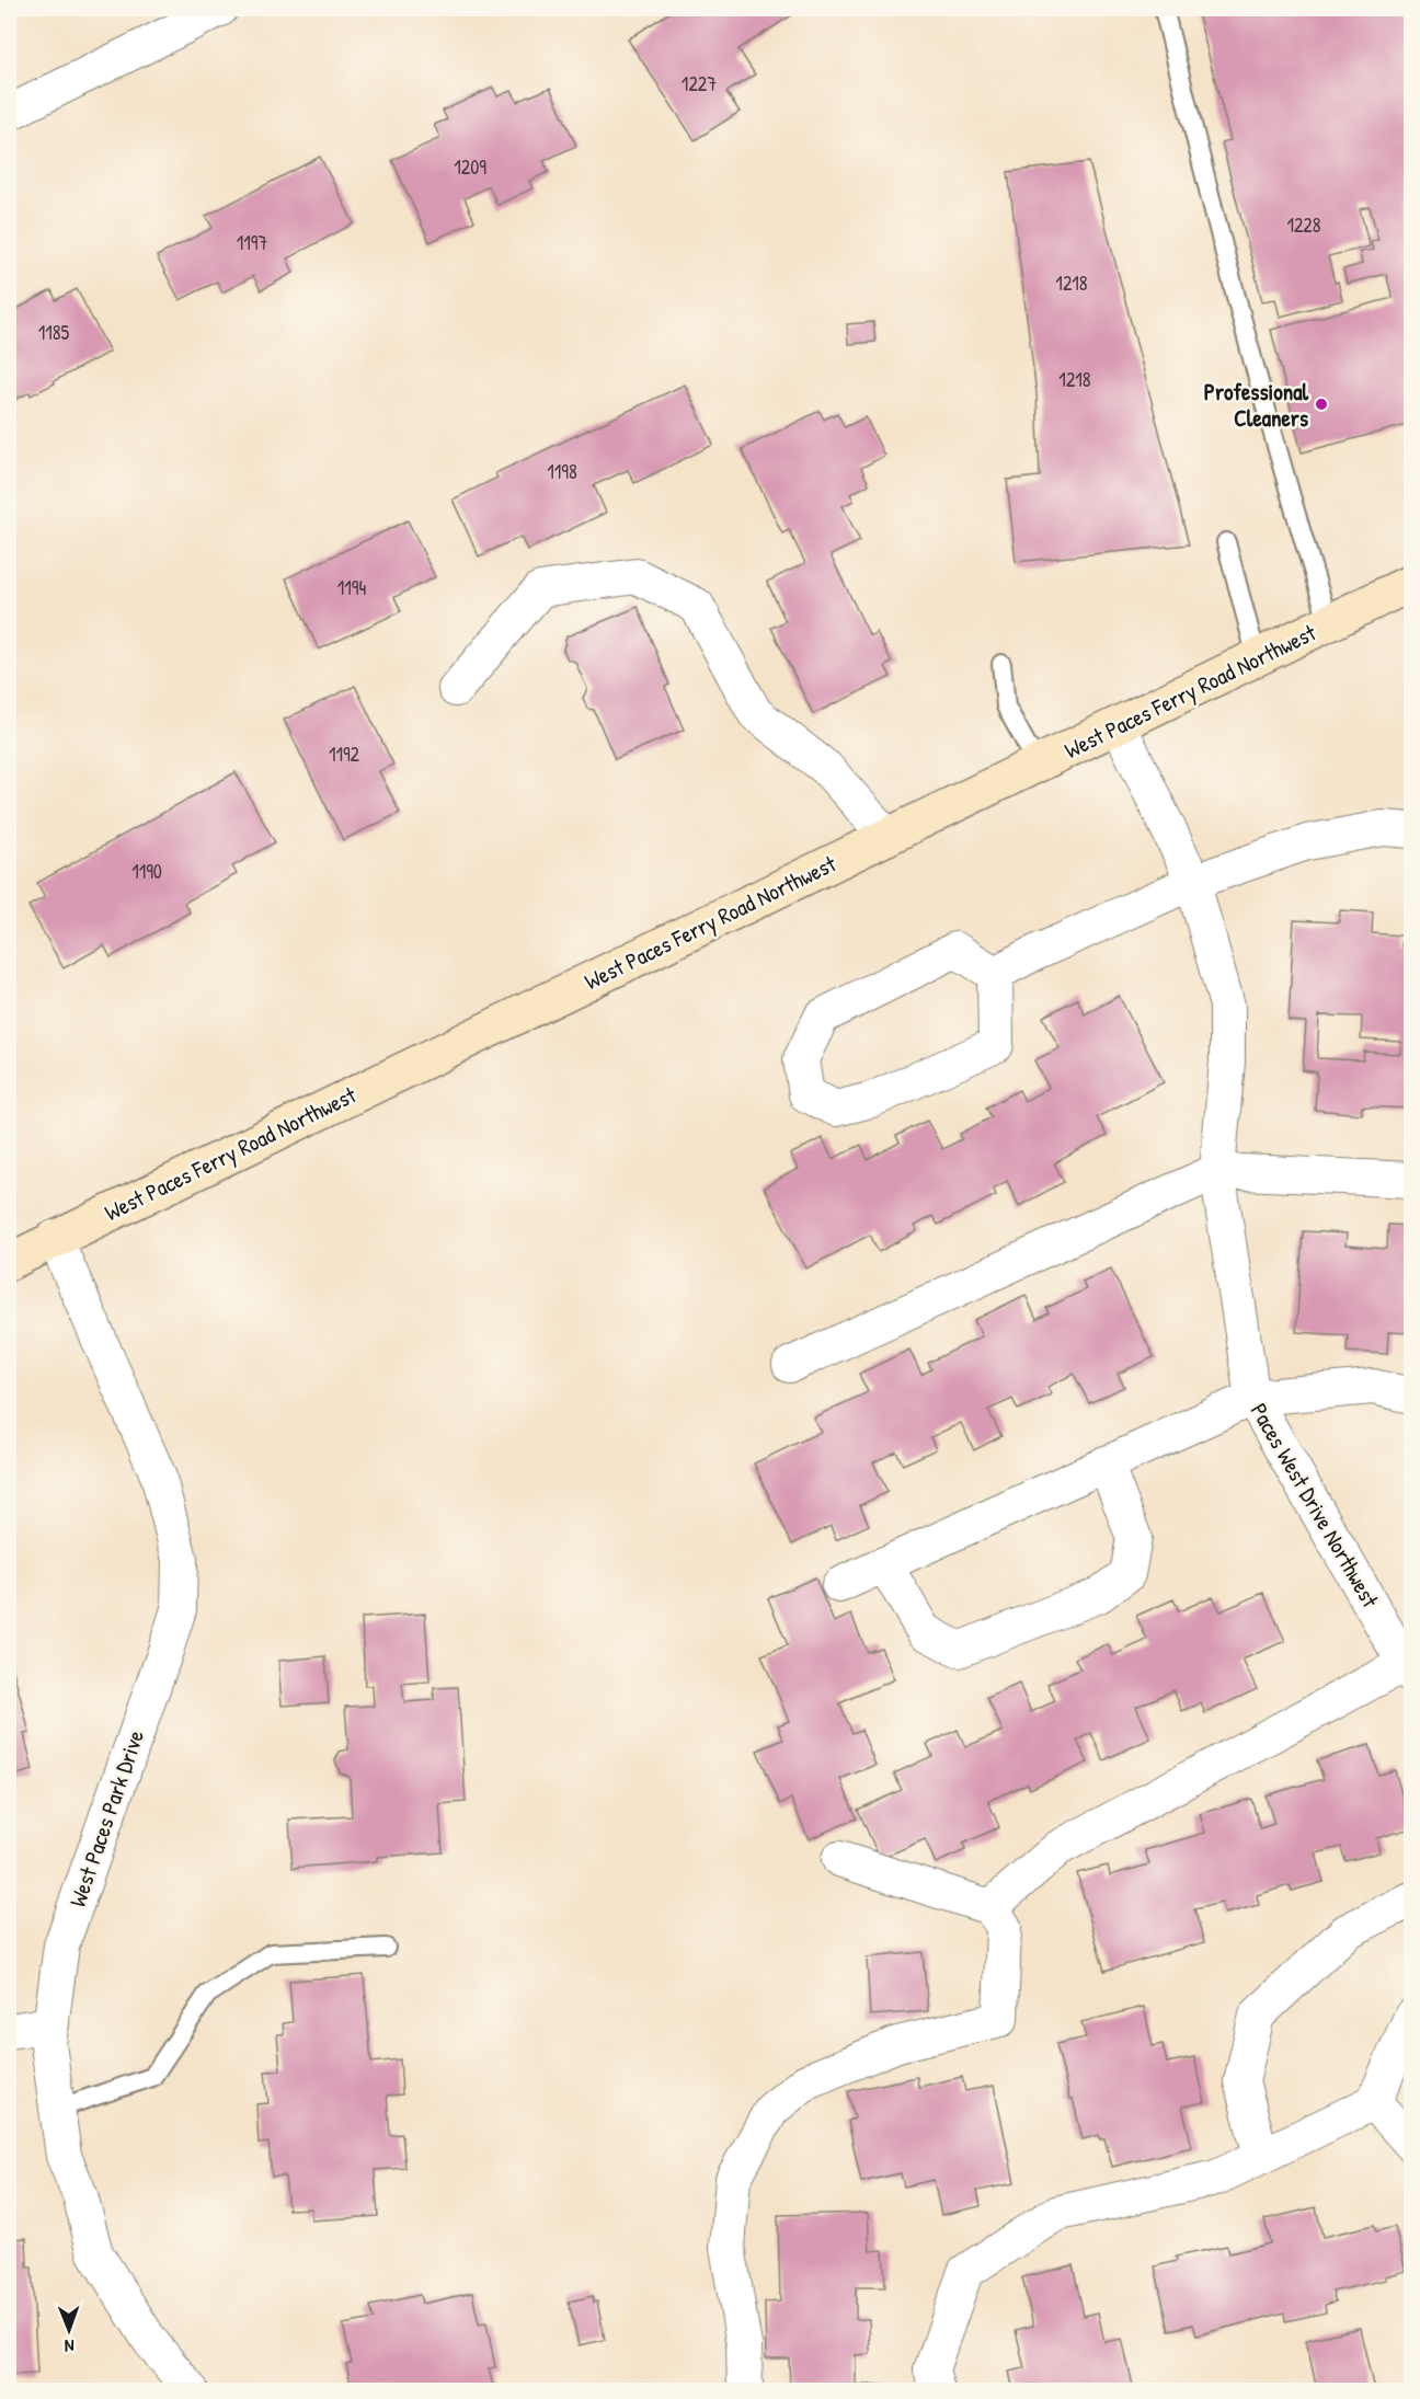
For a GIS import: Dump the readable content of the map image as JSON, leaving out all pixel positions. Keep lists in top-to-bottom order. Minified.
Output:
{"streets":{"main road":["West Paces Ferry Road Northwest"],"street":["Paces West Drive Northwest","West Paces Park Drive"]},"crossings":[["West Paces Ferry Road Northwest","Paces West Drive Northwest"],["West Paces Ferry Road Northwest","West Paces Park Drive"]],"places":["Professional Cleaners"],"house_numbers":["1227","1209","1228","1197","1218","1185","1218","1198","1194","1192","1190"],"north":"bottom"}
